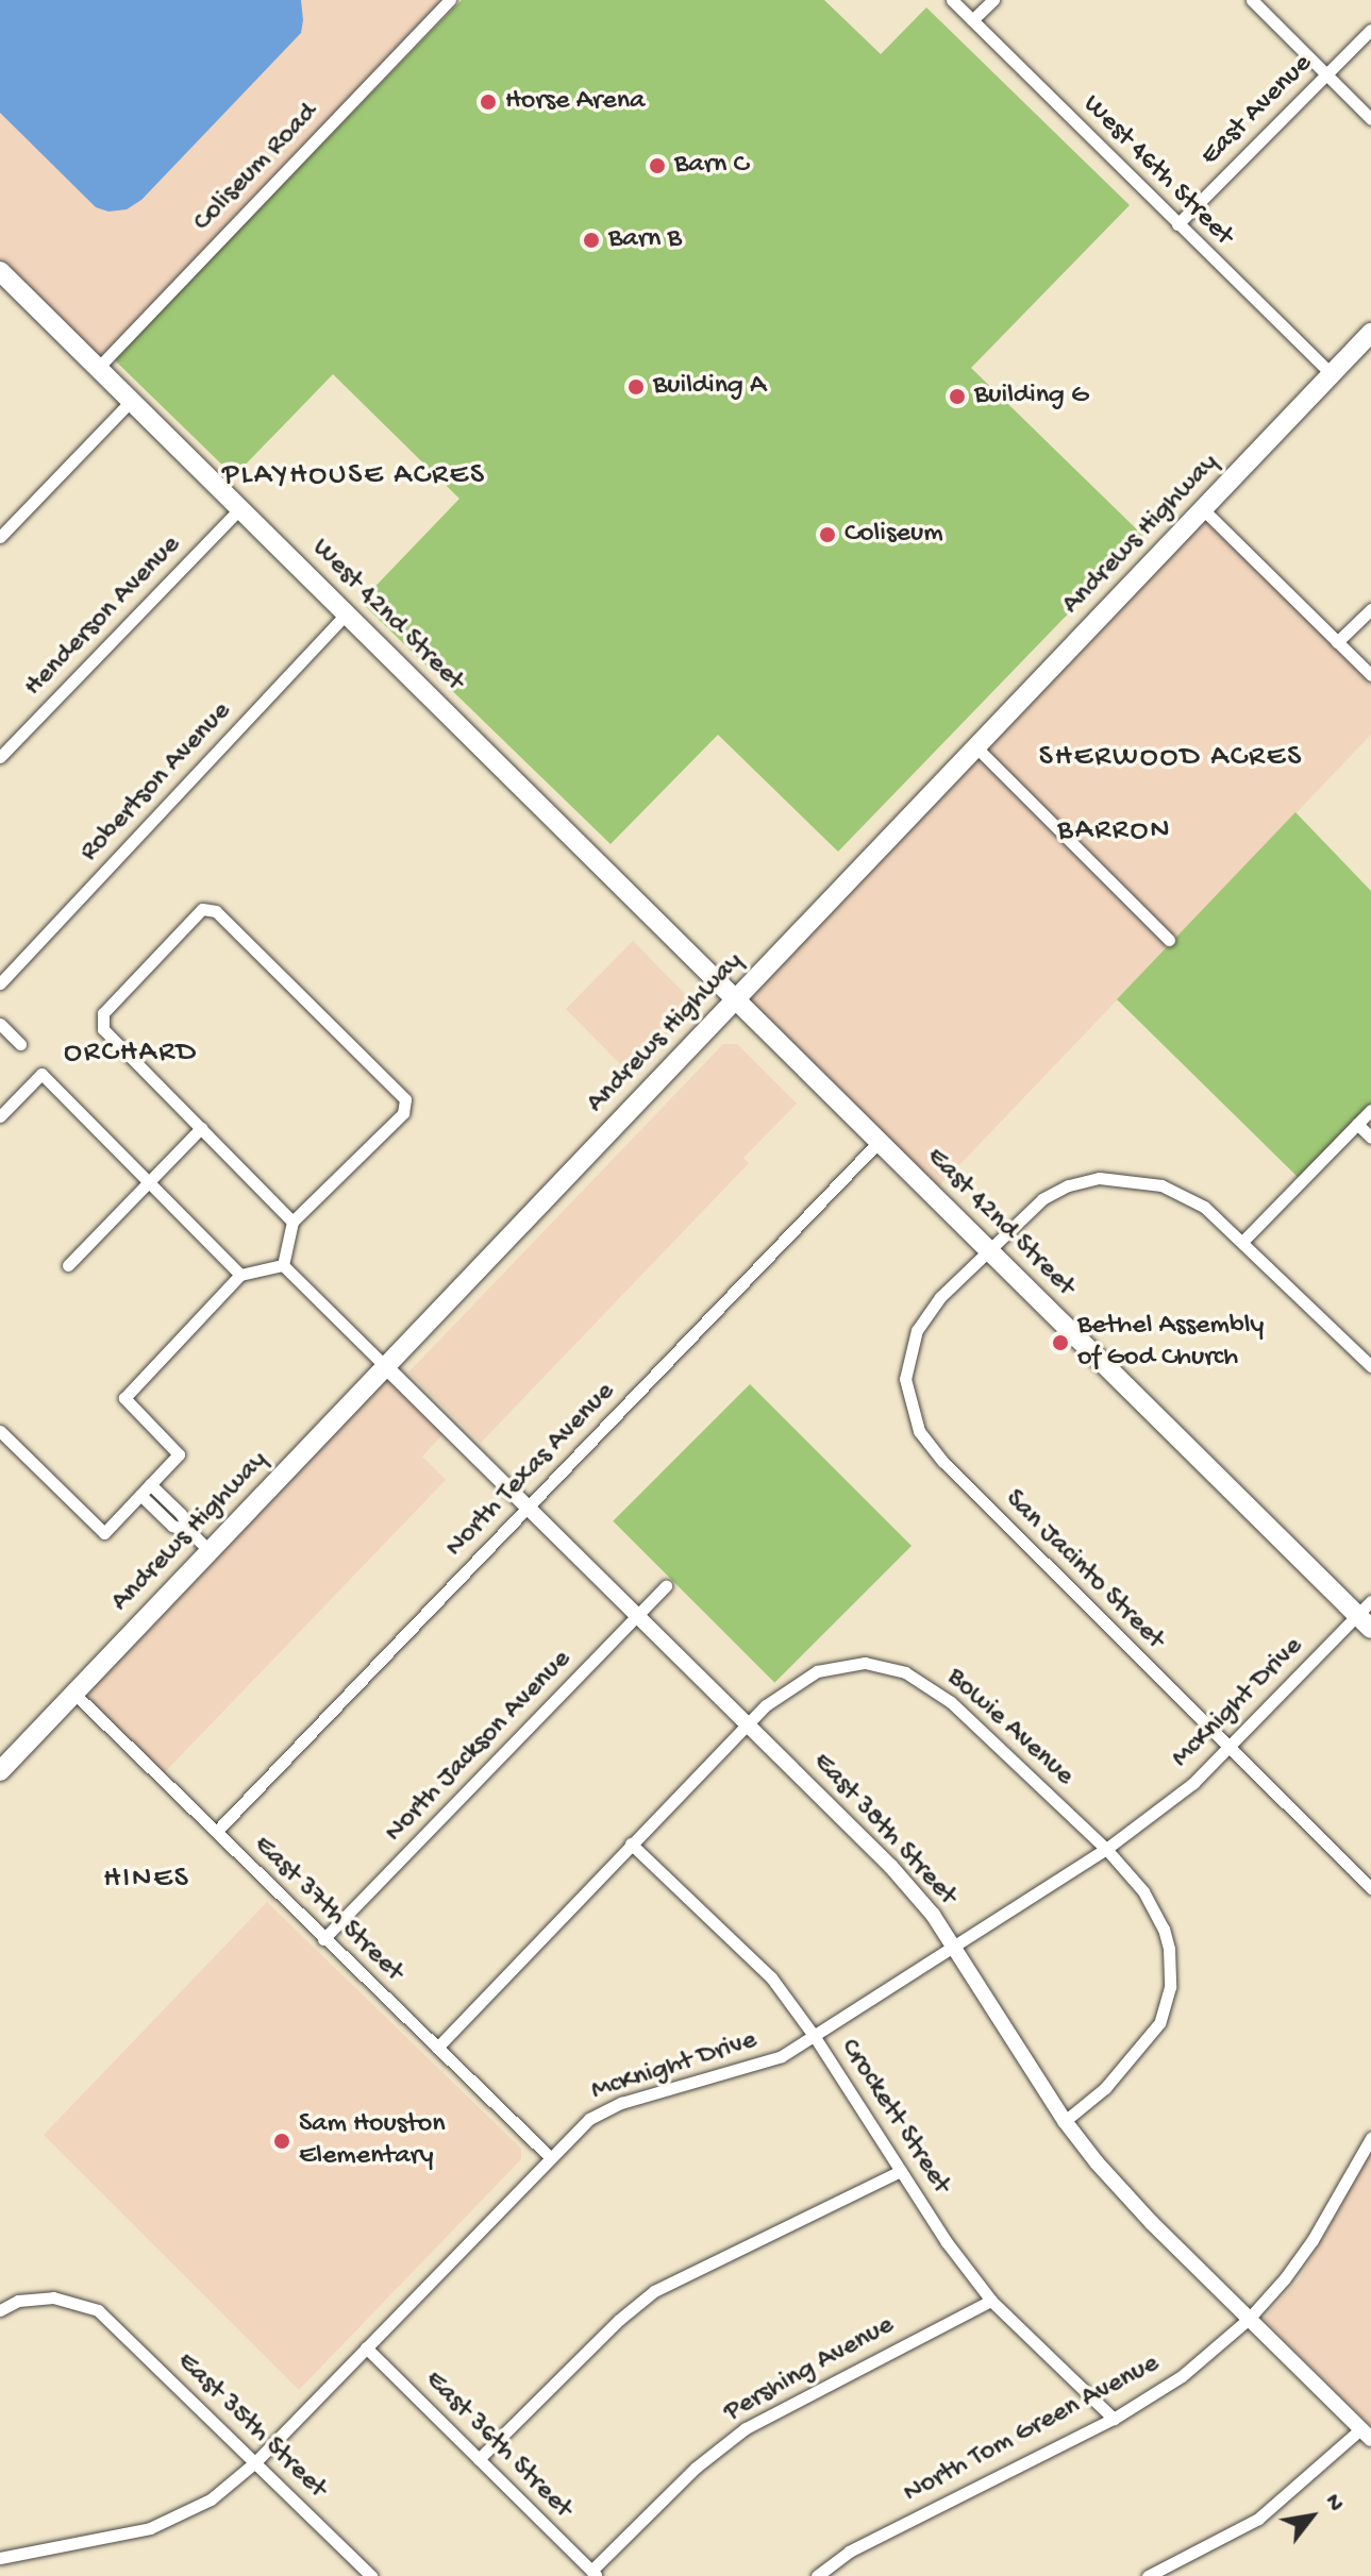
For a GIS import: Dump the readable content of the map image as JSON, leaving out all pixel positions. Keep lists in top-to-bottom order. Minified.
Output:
{"streets":{"main road":["Andrews Highway","West 42nd Street","East 42nd Street"],"street":["East Avenue","Coliseum Road","West 46th Street","Henderson Avenue","Robertson Avenue","North Texas Avenue","San Jacinto Street","McKnight Drive","Bowie Avenue","North Jackson Avenue","East 38th Street","East 37th Street","Crockett Street","Pershing Avenue","East 35th Street","North Tom Green Avenue","East 36th Street"]},"crossings":[["East Avenue","West 46th Street"],["Coliseum Road","West 42nd Street"],["West 46th Street","Andrews Highway"],["Andrews Highway","West 42nd Street"],["Andrews Highway","East 42nd Street"],["Andrews Highway","East 38th Street"],["Andrews Highway","East 37th Street"],["West 42nd Street","Henderson Avenue"],["West 42nd Street","Robertson Avenue"],["West 42nd Street","East 42nd Street"],["East 42nd Street","North Texas Avenue"],["East 42nd Street","San Jacinto Street"],["East 42nd Street","McKnight Drive"],["North Texas Avenue","East 38th Street"],["North Texas Avenue","East 37th Street"],["San Jacinto Street","McKnight Drive"],["McKnight Drive","Bowie Avenue"],["McKnight Drive","East 38th Street"],["McKnight Drive","East 37th Street"],["McKnight Drive","Crockett Street"],["McKnight Drive","East 35th Street"],["McKnight Drive","East 36th Street"],["Bowie Avenue","East 38th Street"],["Bowie Avenue","East 37th Street"],["Bowie Avenue","Crockett Street"],["North Jackson Avenue","East 38th Street"],["North Jackson Avenue","East 37th Street"],["East 38th Street","North Tom Green Avenue"],["Crockett Street","Pershing Avenue"],["Crockett Street","North Tom Green Avenue"],["Pershing Avenue","East 36th Street"]],"districts":["PLAYHOUSE ACRES","SHERWOOD ACRES","BARRON","ORCHARD","HINES"],"places":["Horse Arena","Barn C","Barn B","Building A","Building G","Coliseum","Bethel Assembly of God Church","Sam Houston Elementary"],"north":"top right"}
